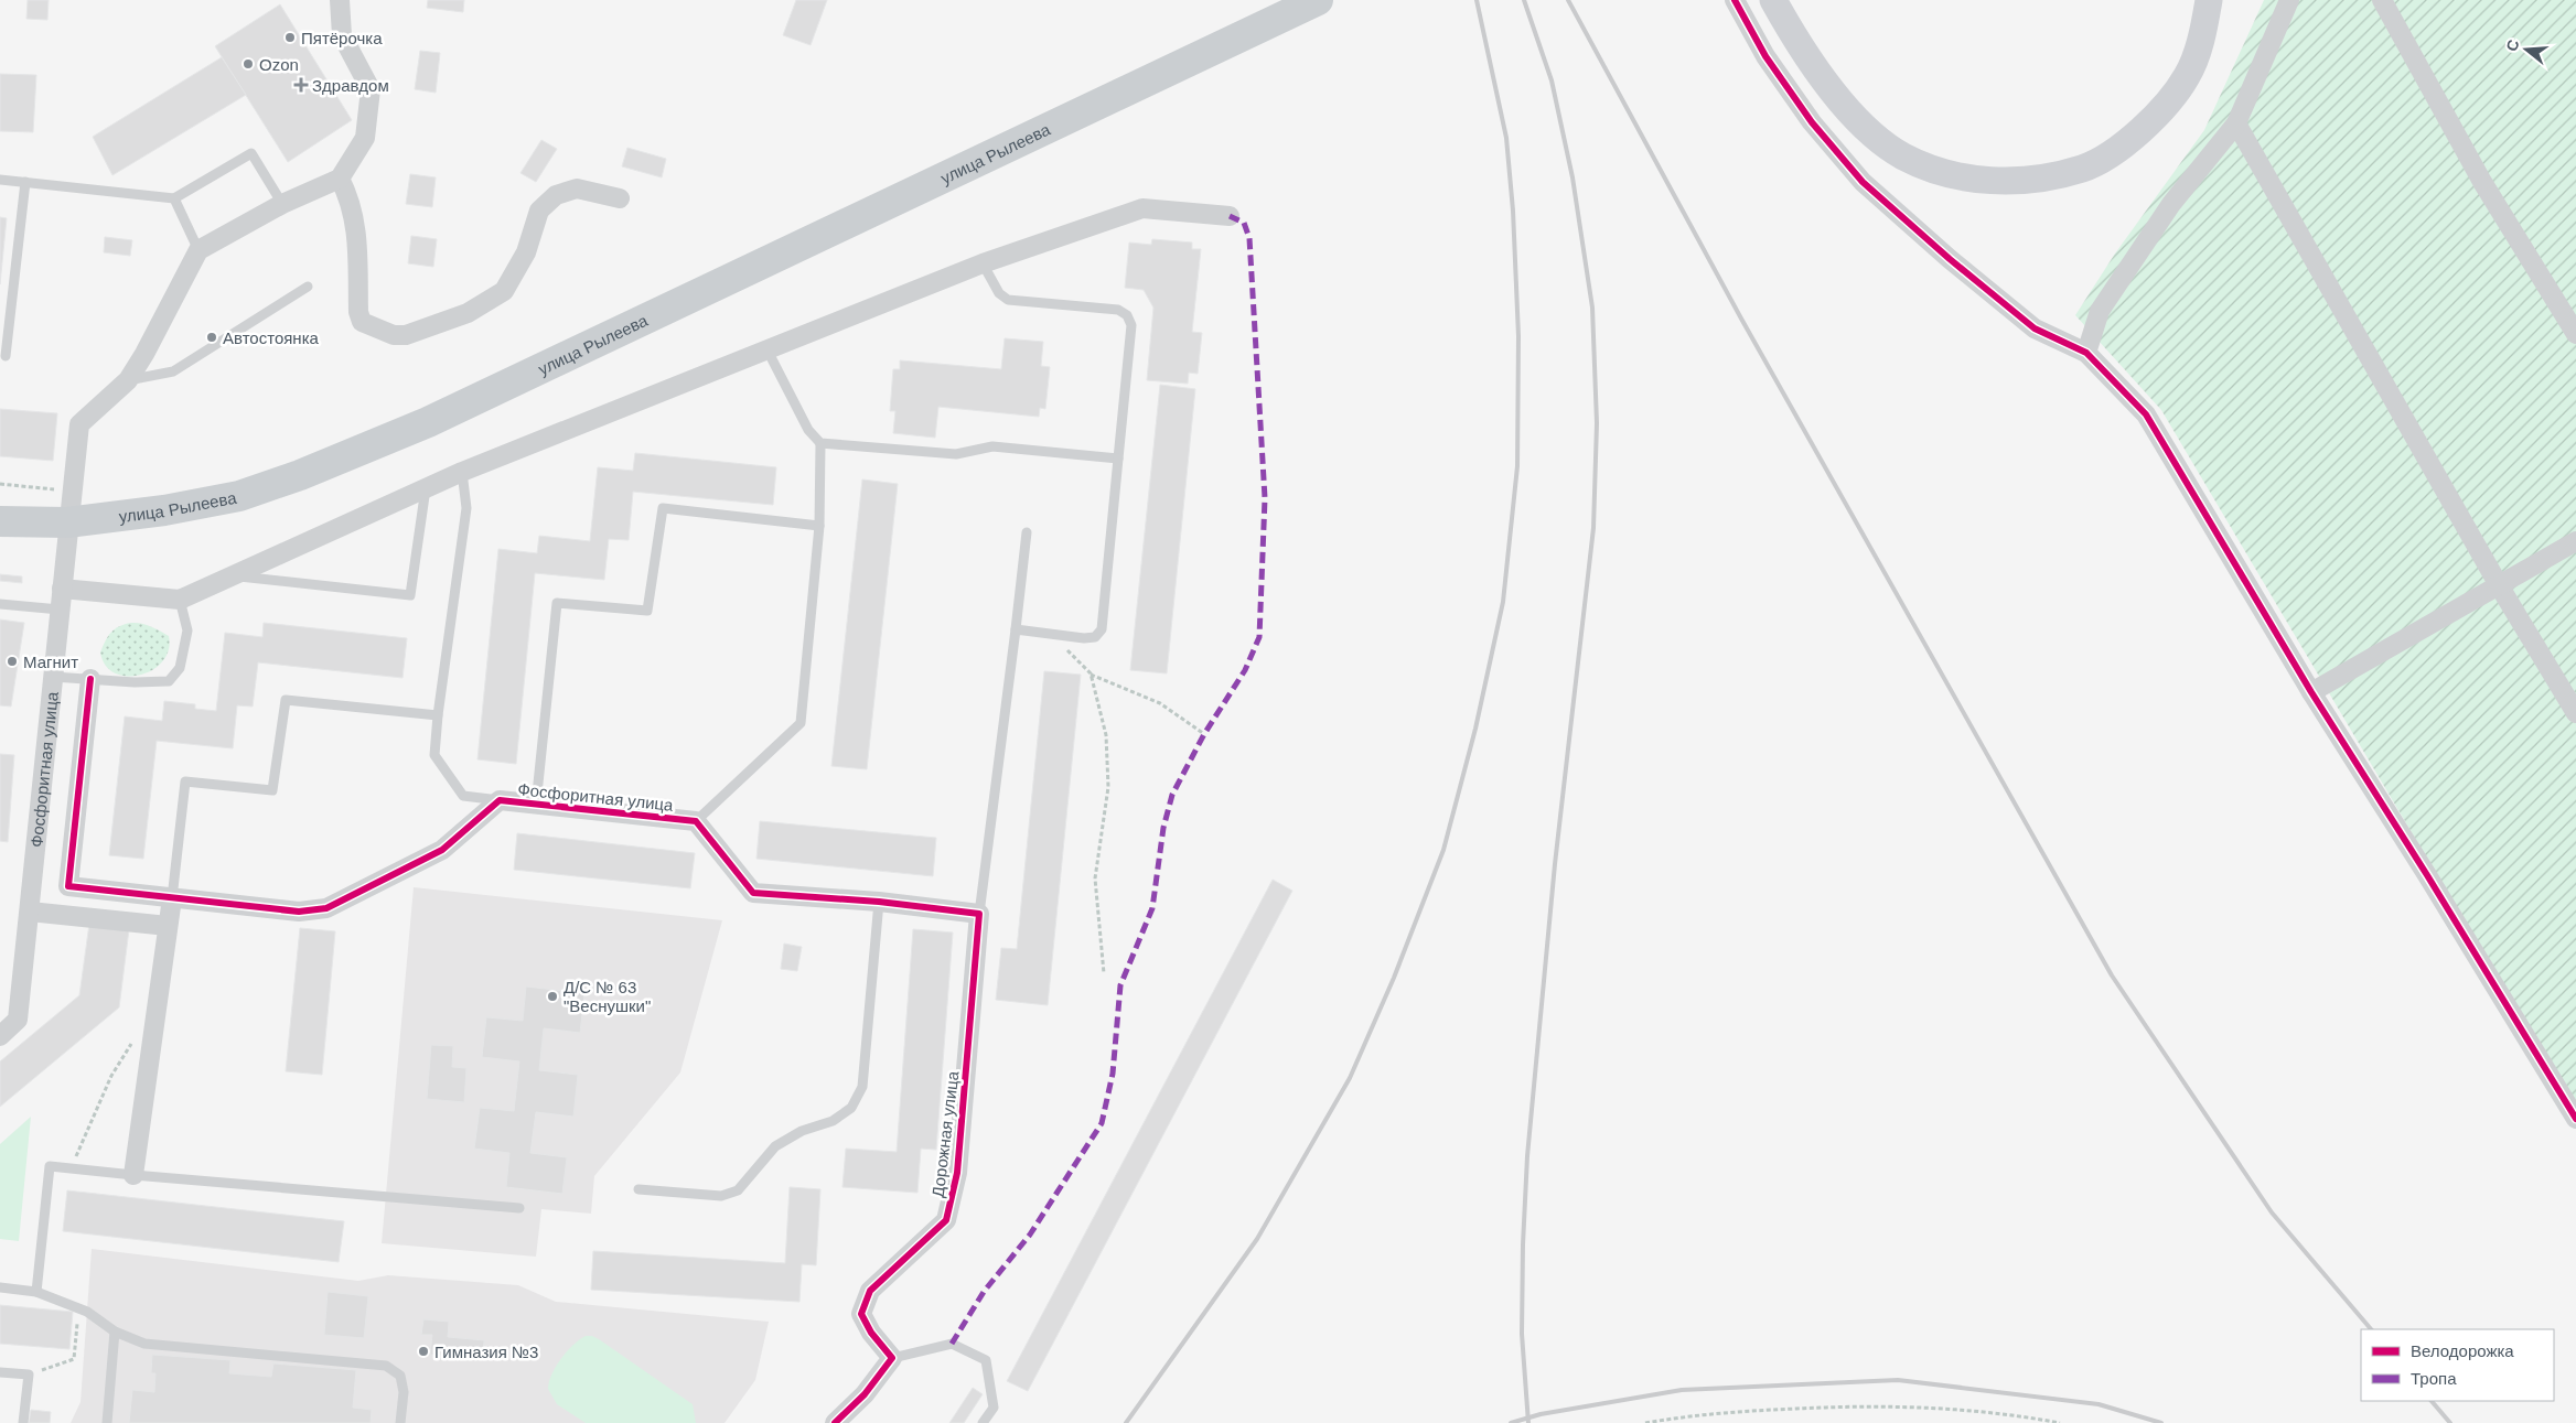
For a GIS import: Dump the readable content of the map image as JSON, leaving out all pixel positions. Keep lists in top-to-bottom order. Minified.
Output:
{"streets":{"main road":["улица Рылеева"],"street":["Фосфоритная улица","Дорожная улица"]},"crossings":[["улица Рылеева","Фосфоритная улица"]],"places":{"other":["Пятёрочка","Ozon","Автостоянка","Магнит","Д/С № 63 \"Веснушки\"","Гимназия №3"],"health":["Здравдом"]},"legend":["Велодорожка","Тропа"],"north":"left"}
